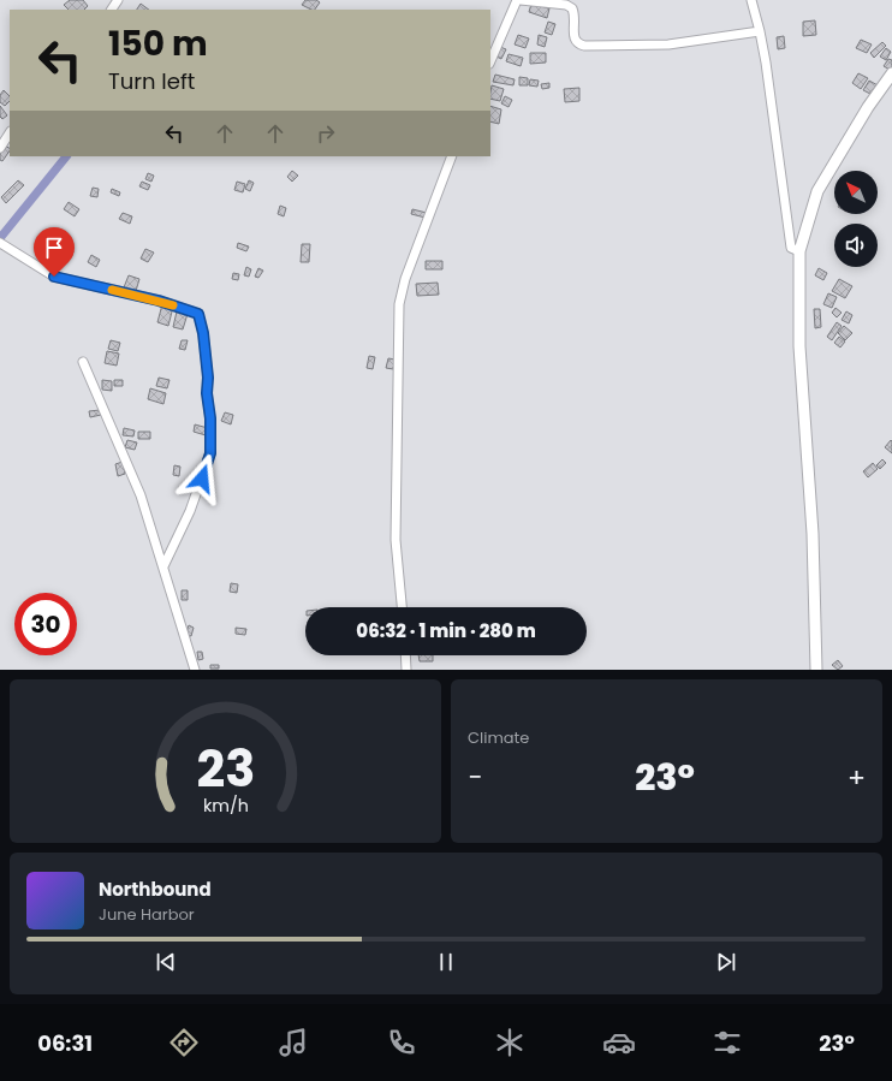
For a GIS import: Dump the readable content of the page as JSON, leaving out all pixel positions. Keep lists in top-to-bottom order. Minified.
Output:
{"north":"top left","page":{"turn":["150 m","Turn left"],"limit":"30","trip":"06:32 · 1 min · 280 m","tile":"Climate","heat":["−","23°","+"],"song":["Northbound","June Harbor"],"tabs":["06:31","23°"],"gauge":["23","km/h"]}}
